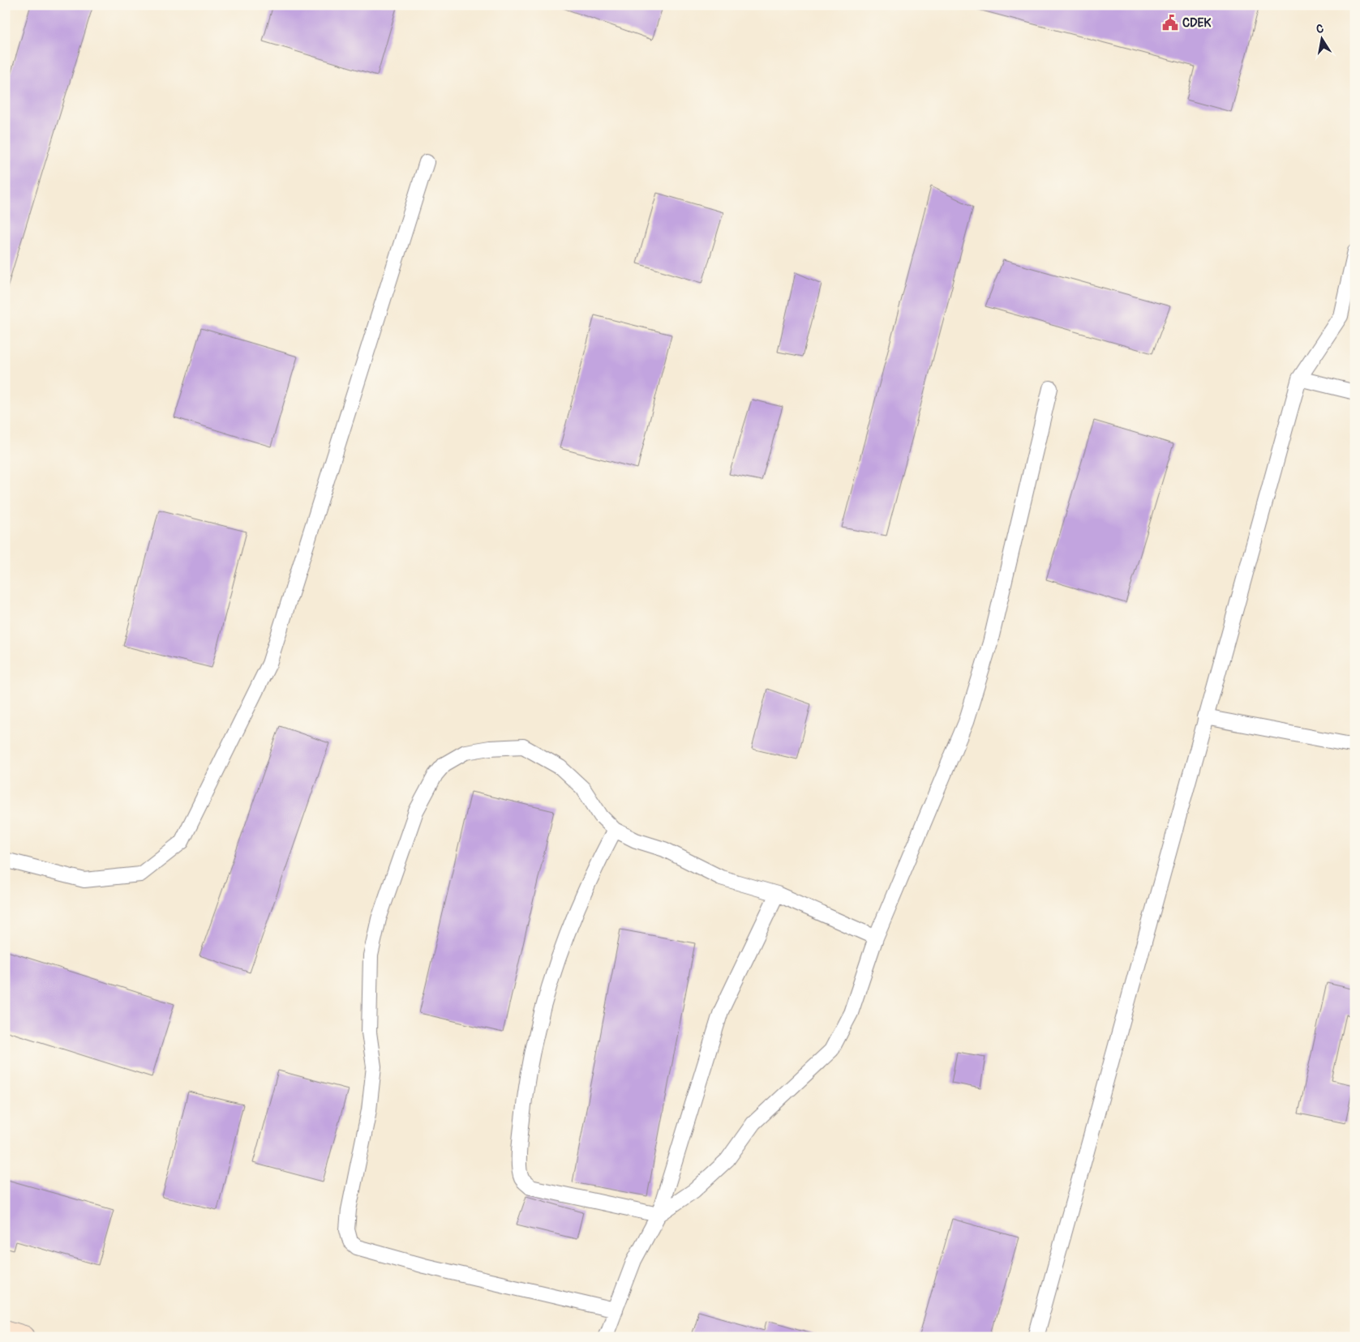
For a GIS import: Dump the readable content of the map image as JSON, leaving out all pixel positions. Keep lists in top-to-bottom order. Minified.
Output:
{"places":{"public building":["CDEK"]},"north":"top"}
